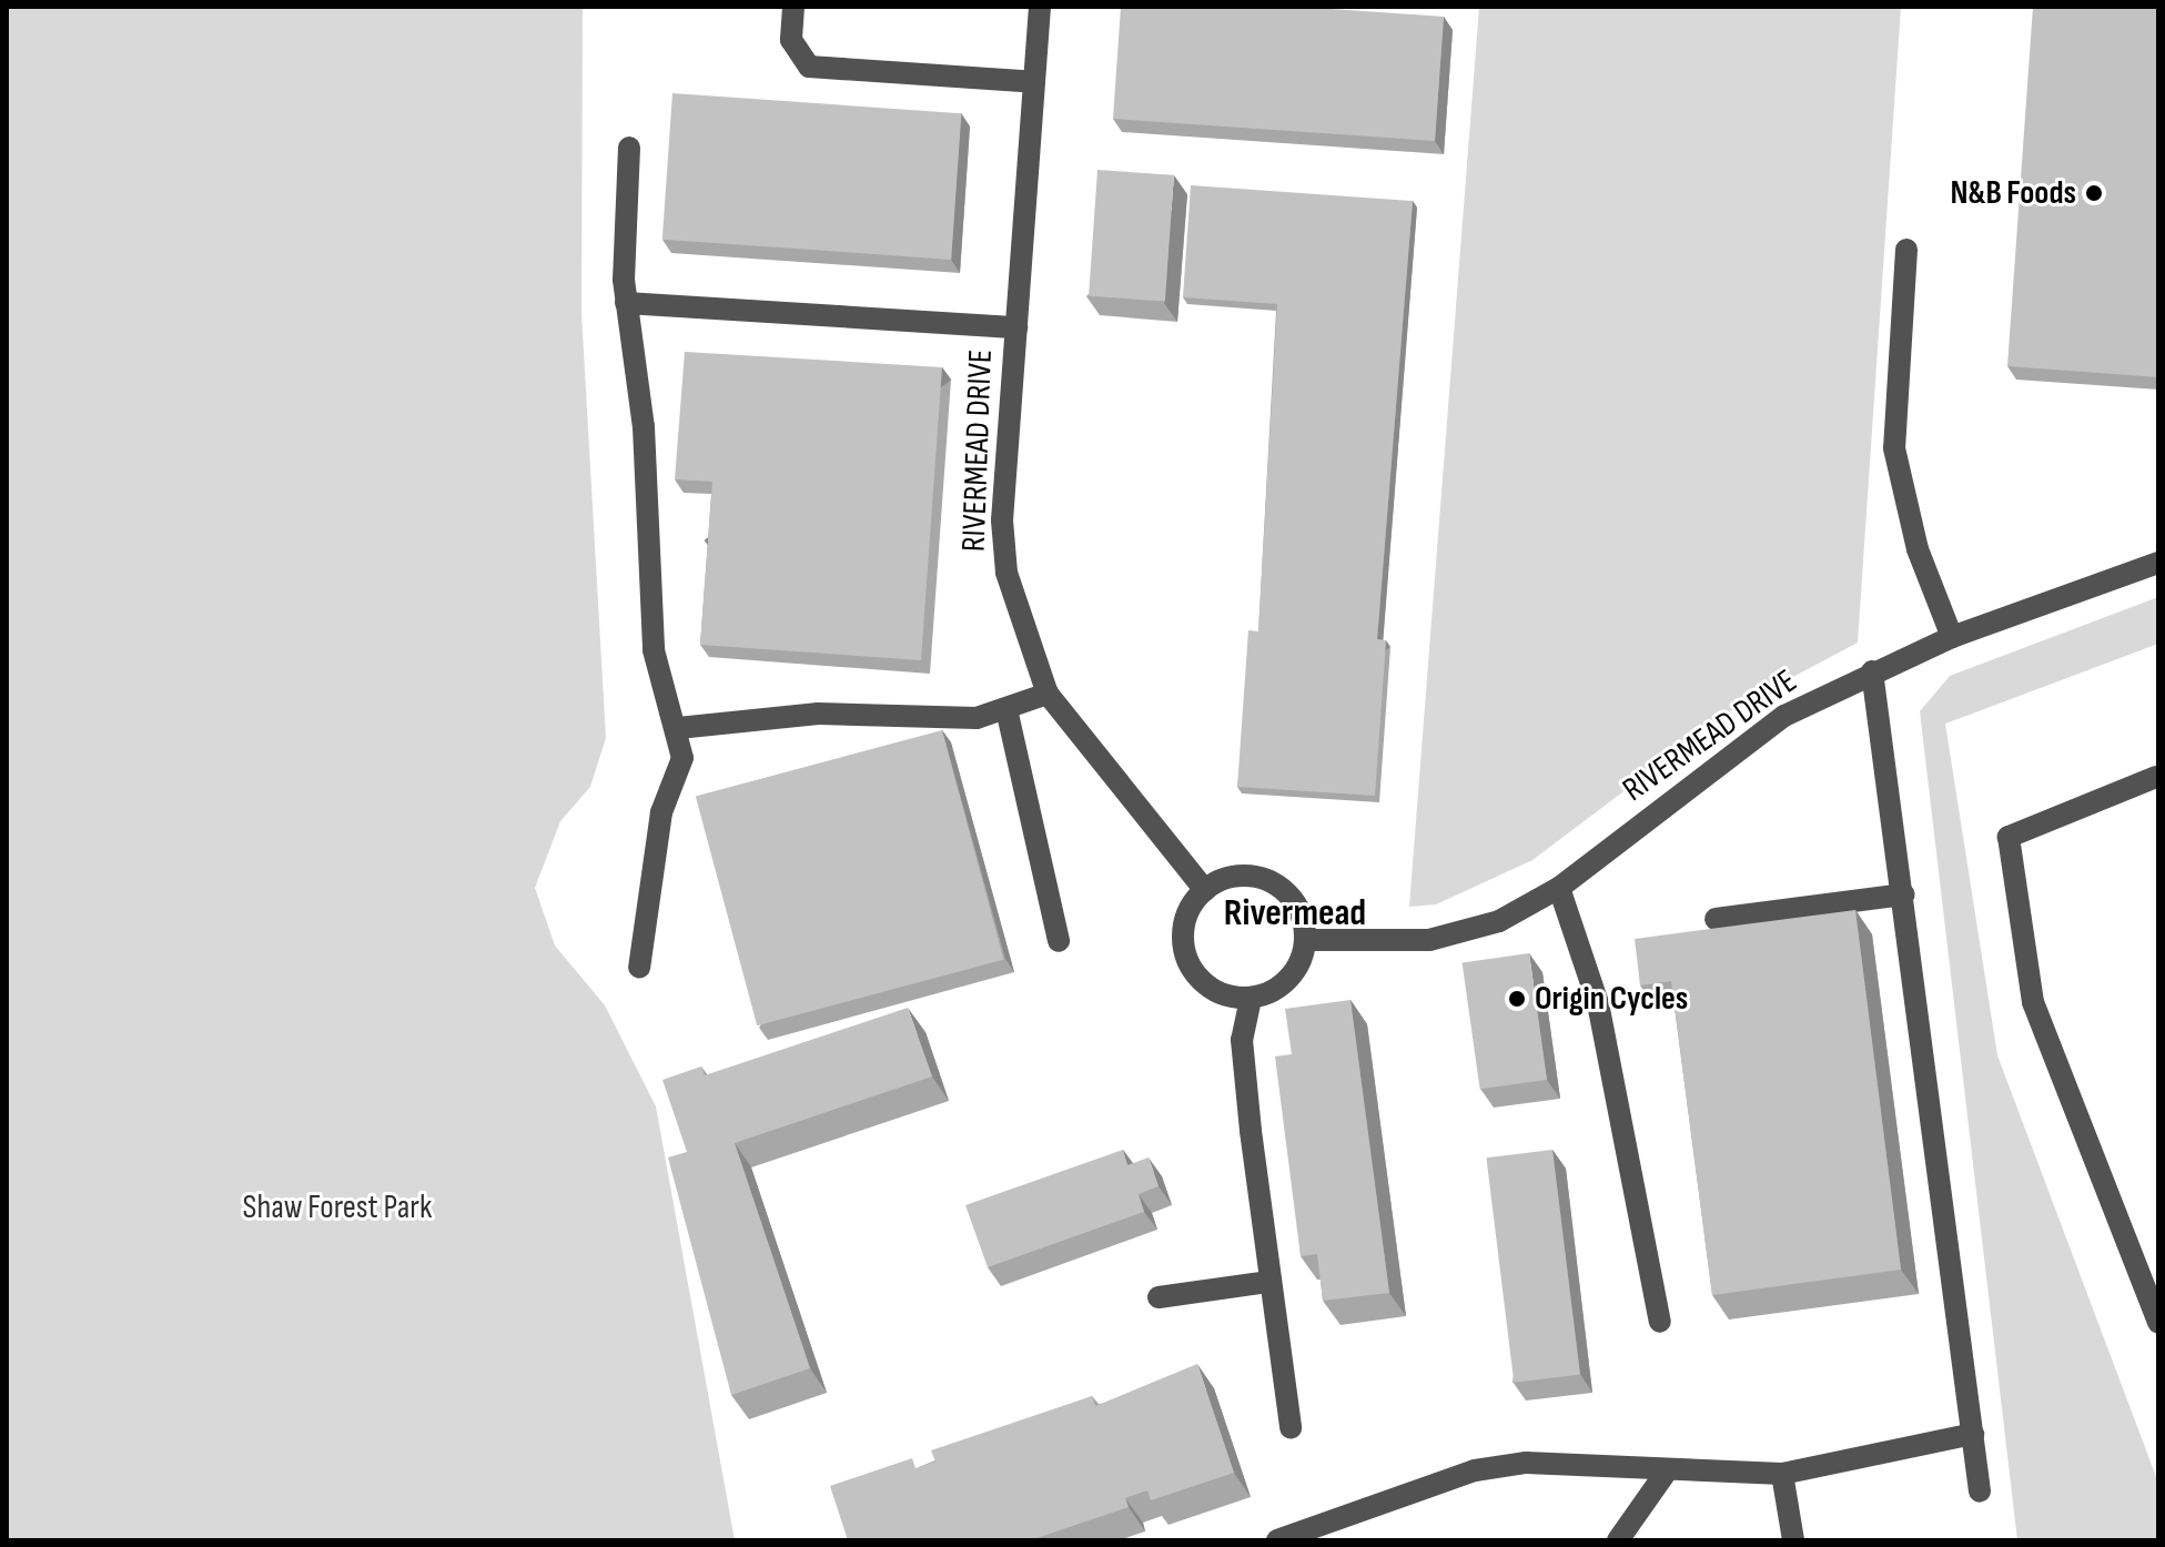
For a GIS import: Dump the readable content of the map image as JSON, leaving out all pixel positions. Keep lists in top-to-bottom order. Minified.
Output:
{"streets":{"street":["RIVERMEAD DRIVE"]},"districts":["Rivermead"],"parks":["Shaw Forest Park"],"places":["N&B Foods","Origin Cycles"]}
